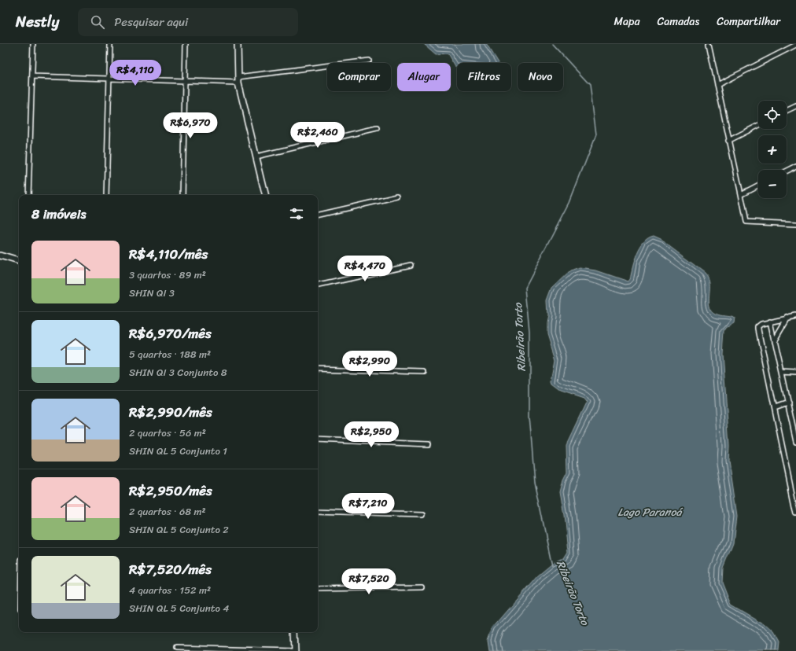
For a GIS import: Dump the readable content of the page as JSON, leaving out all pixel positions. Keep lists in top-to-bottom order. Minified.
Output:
{"water":["Ribeirão Torto","Lago Paranoá"],"page":{"header":"Nestly","search":"Pesquisar aqui","nav":["Mapa","Camadas","Compartilhar"],"price":["R$4,110","R$6,970","R$2,460","R$4,470","R$2,990","R$2,950","R$7,210","R$7,520"],"chip":["Comprar","Alugar","Filtros","Novo"],"map_buttons":["+","−"],"heading":"8 imóveis","list":[{"name":"R$4,110/mês","note":"3 quartos · 89 m² · SHIN QI 3"},{"name":"R$6,970/mês","note":"5 quartos · 188 m² · SHIN QI 3 Conjunto 8"},{"name":"R$2,990/mês","note":"2 quartos · 56 m² · SHIN QL 5 Conjunto 1"},{"name":"R$2,950/mês","note":"2 quartos · 68 m² · SHIN QL 5 Conjunto 2"},{"name":"R$7,520/mês","note":"4 quartos · 152 m² · SHIN QL 5 Conjunto 4"}]}}
